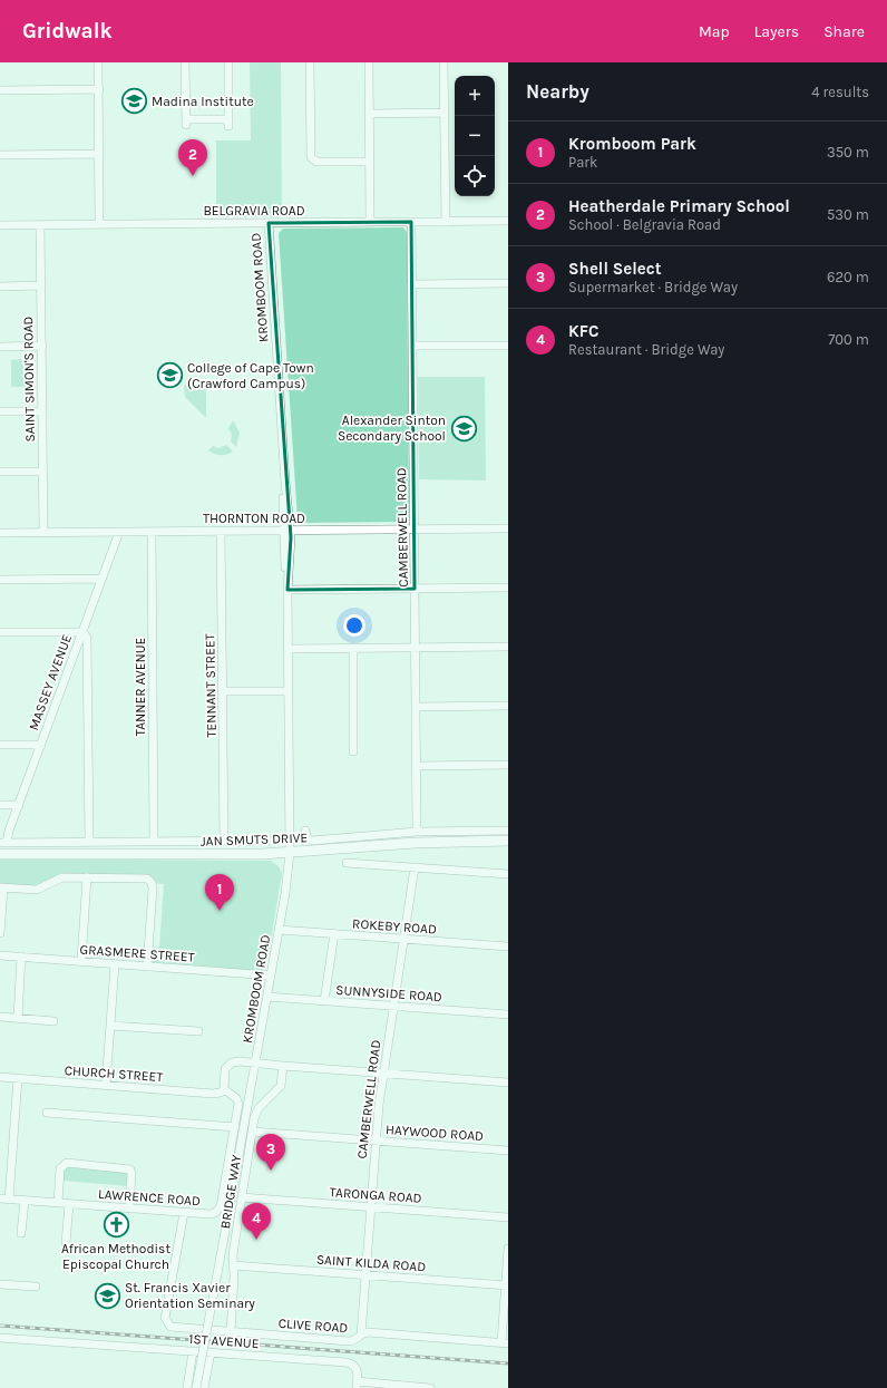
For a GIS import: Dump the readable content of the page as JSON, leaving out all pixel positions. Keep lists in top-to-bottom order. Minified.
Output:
{"streets":{"main road":["JAN SMUTS DRIVE"],"street":["BELGRAVIA ROAD","KROMBOOM ROAD","SAINT SIMON'S ROAD","THORNTON ROAD","CAMBERWELL ROAD","MASSEY AVENUE","TENNANT STREET","TANNER AVENUE","ROKEBY ROAD","GRASMERE STREET","SUNNYSIDE ROAD","CHURCH STREET","HAYWOOD ROAD","BRIDGE WAY","TARONGA ROAD","LAWRENCE ROAD","SAINT KILDA ROAD","CLIVE ROAD","1ST AVENUE"]},"crossings":[["BELGRAVIA ROAD","KROMBOOM ROAD"],["BELGRAVIA ROAD","SAINT SIMON'S ROAD"],["BELGRAVIA ROAD","CAMBERWELL ROAD"],["KROMBOOM ROAD","THORNTON ROAD"],["KROMBOOM ROAD","JAN SMUTS DRIVE"],["KROMBOOM ROAD","ROKEBY ROAD"],["KROMBOOM ROAD","GRASMERE STREET"],["KROMBOOM ROAD","SUNNYSIDE ROAD"],["SAINT SIMON'S ROAD","THORNTON ROAD"],["THORNTON ROAD","CAMBERWELL ROAD"],["THORNTON ROAD","MASSEY AVENUE"],["THORNTON ROAD","TENNANT STREET"],["THORNTON ROAD","TANNER AVENUE"],["CAMBERWELL ROAD","ROKEBY ROAD"],["CAMBERWELL ROAD","SUNNYSIDE ROAD"],["CAMBERWELL ROAD","HAYWOOD ROAD"],["CAMBERWELL ROAD","TARONGA ROAD"],["CAMBERWELL ROAD","SAINT KILDA ROAD"],["CAMBERWELL ROAD","CLIVE ROAD"],["CHURCH STREET","LAWRENCE ROAD"],["HAYWOOD ROAD","BRIDGE WAY"],["BRIDGE WAY","TARONGA ROAD"],["BRIDGE WAY","SAINT KILDA ROAD"],["BRIDGE WAY","CLIVE ROAD"],["LAWRENCE ROAD","CLIVE ROAD"]],"places":{"school or university":["Madina Institute","College of Cape Town (Crawford Campus)","Alexander Sinton Secondary School","St. Francis Xavier Orientation Seminary"],"church":["African Methodist Episcopal Church"]},"page":{"header":"Gridwalk","nav":["Map","Layers","Share"],"heading":["Nearby","4 results"],"map_buttons":["+","−"],"list":[{"mark":"1","name":"Kromboom Park","note":"Park","value":"350 m"},{"mark":"2","name":"Heatherdale Primary School","note":"School · Belgravia Road","value":"530 m"},{"mark":"3","name":"Shell Select","note":"Supermarket · Bridge Way","value":"620 m"},{"mark":"4","name":"KFC","note":"Restaurant · Bridge Way","value":"700 m"}],"pins":["2","1","3","4"]}}
